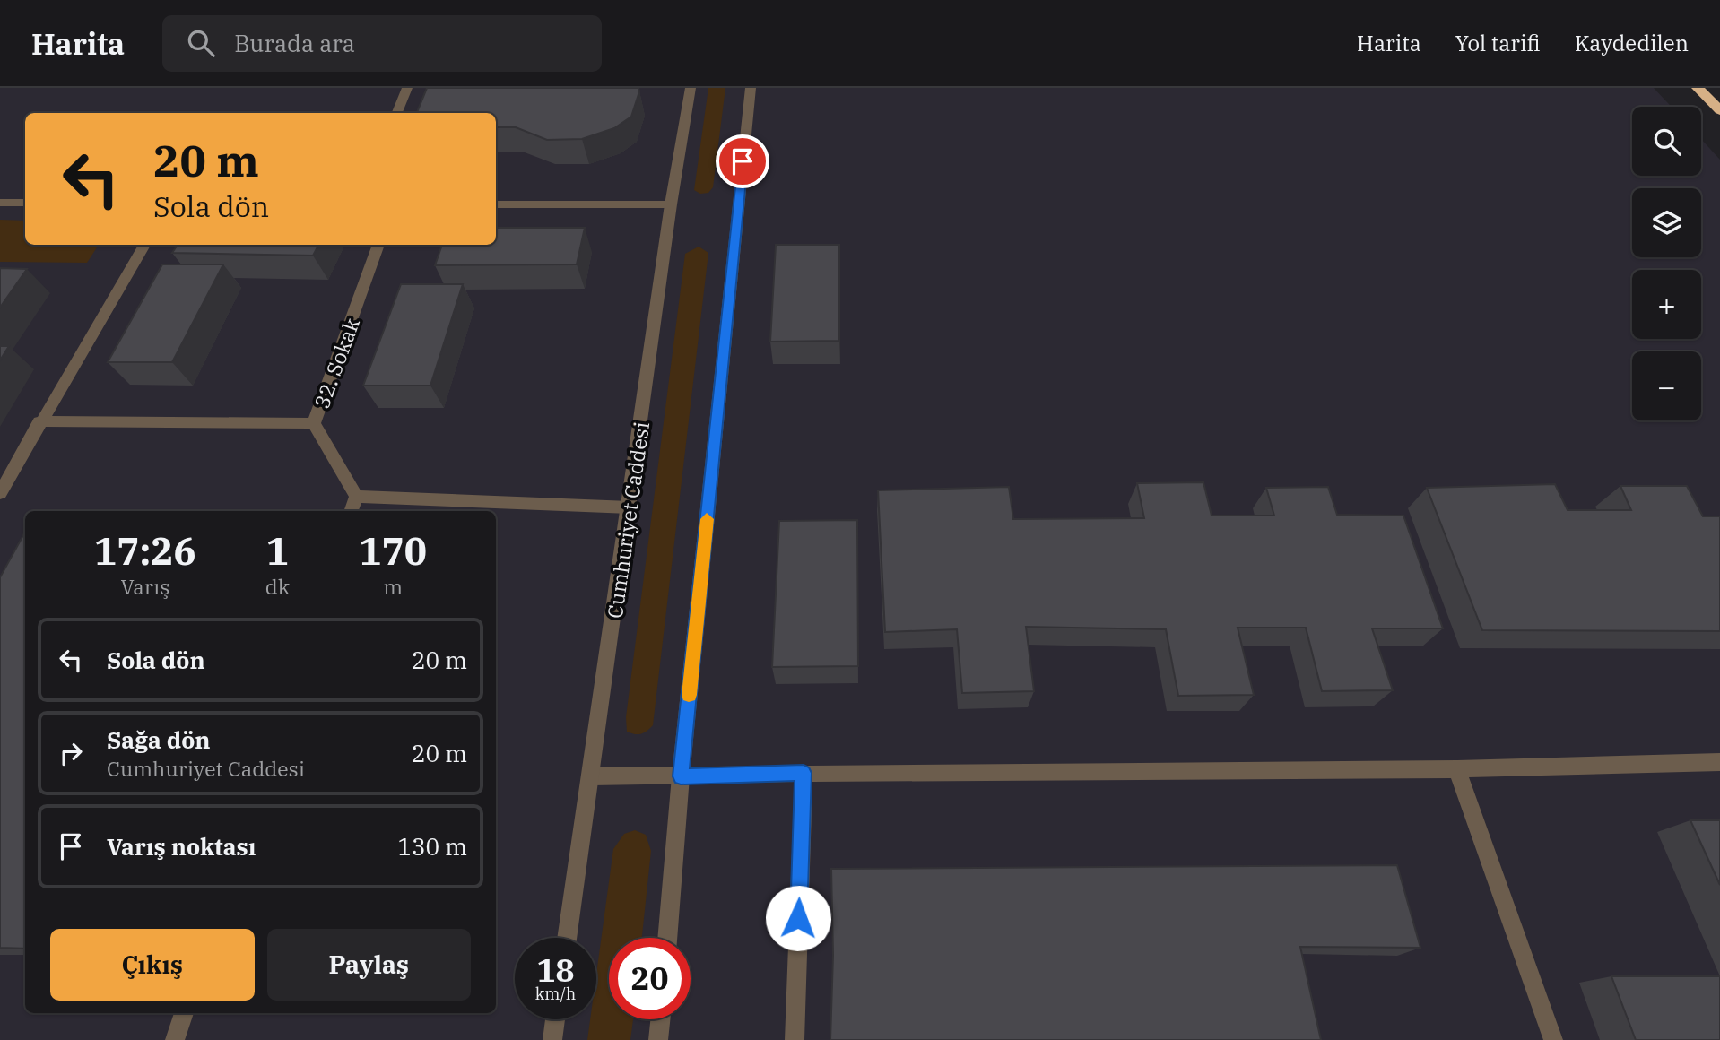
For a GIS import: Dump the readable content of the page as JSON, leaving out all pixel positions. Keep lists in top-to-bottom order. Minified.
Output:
{"streets":{"street":["32. Sokak","Cumhuriyet Caddesi"]},"page":{"header":"Harita","search":"Burada ara","nav":["Harita","Yol tarifi","Kaydedilen"],"map_buttons":["+","−"],"turn":["20 m","Sola dön"],"eta":["17:26","Varış","1","dk","170","m"],"list":[{"name":"Sola dön","value":"20 m"},{"name":"Sağa dön","note":"Cumhuriyet Caddesi","value":"20 m"},{"name":"Varış noktası","value":"130 m"}],"buttons":["Çıkış","Paylaş"],"speed":"18 km/h","limit":"20"}}
